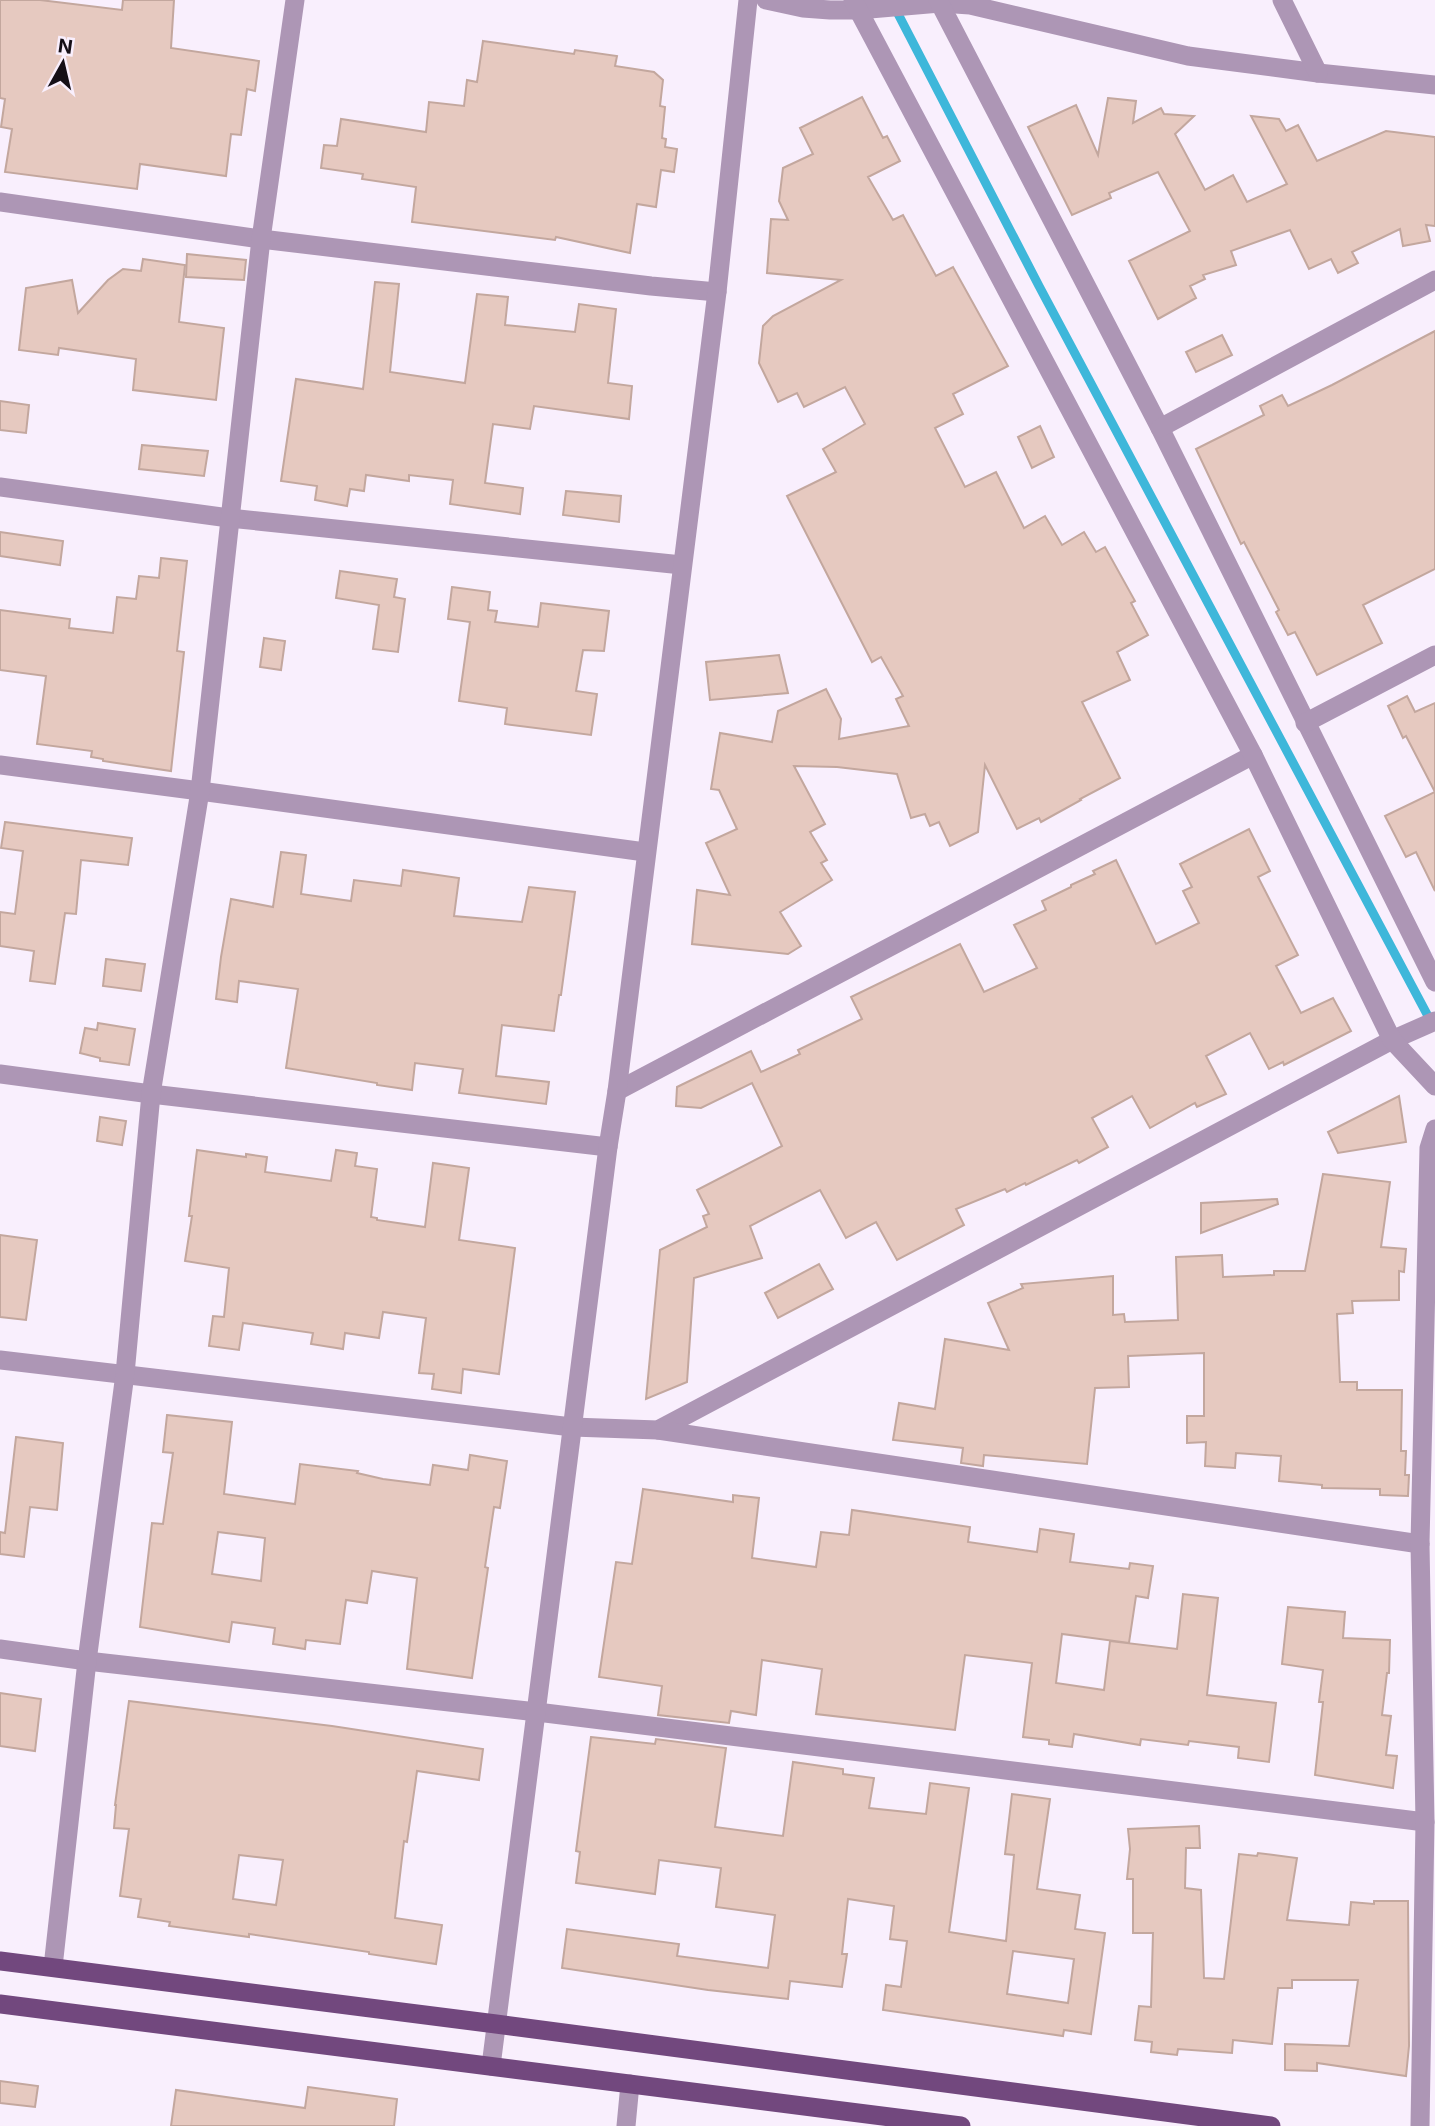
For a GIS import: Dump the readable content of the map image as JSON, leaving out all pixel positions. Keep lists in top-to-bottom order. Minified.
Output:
{"north":"top"}
